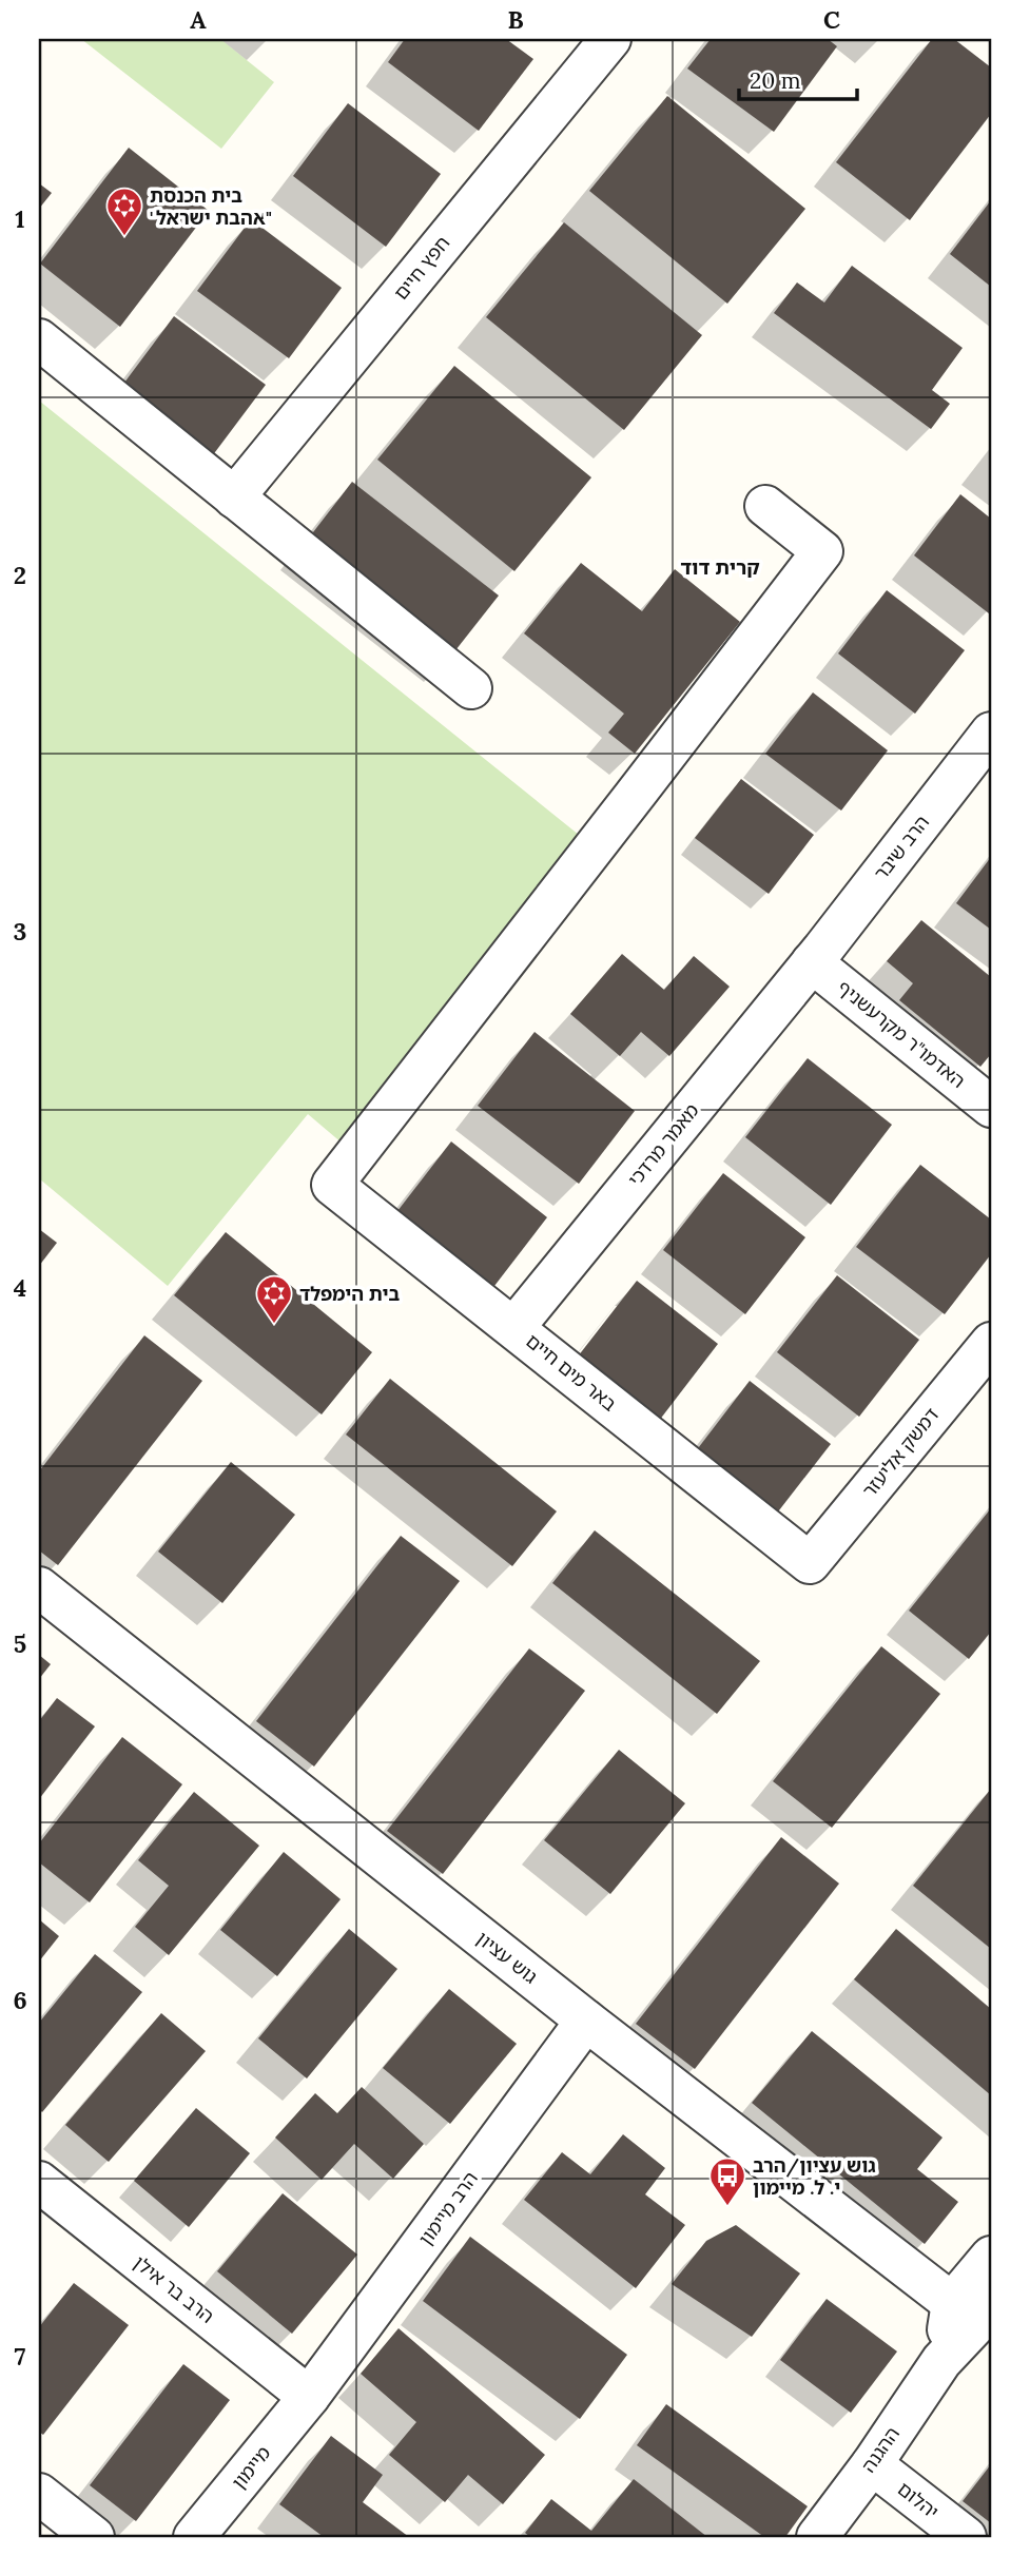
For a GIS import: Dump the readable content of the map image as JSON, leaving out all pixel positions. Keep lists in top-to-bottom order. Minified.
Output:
{"streets":{"street":["חפץ חיים","הרב שיבר","האדמו\"ר מקרעשניף","מאמר מרדכי","באר מים חיים","דמשק אליעזר","גוש עציון","הרב מיימון","הרב בר אילן","ההגנה","מיימון","יהלום"]},"crossings":[["הרב שיבר","האדמו\"ר מקרעשניף"],["הרב שיבר","מאמר מרדכי"],["האדמו\"ר מקרעשניף","מאמר מרדכי"],["מאמר מרדכי","באר מים חיים"],["באר מים חיים","דמשק אליעזר"],["גוש עציון","הרב מיימון"],["גוש עציון","ההגנה"],["הרב מיימון","הרב בר אילן"],["הרב מיימון","מיימון"],["הרב בר אילן","מיימון"],["ההגנה","יהלום"]],"districts":["קרית דוד"],"places":{"synagogue":["בית הכנסת \"אהבת ישראל\"","בית הימפלד"],"bus stop":["גוש עציון/הרב י. ל. מיימון"]},"scale_bar":"20 m","grid":{"columns":["A","B","C"],"rows":["1","2","3","4","5","6","7"]}}
